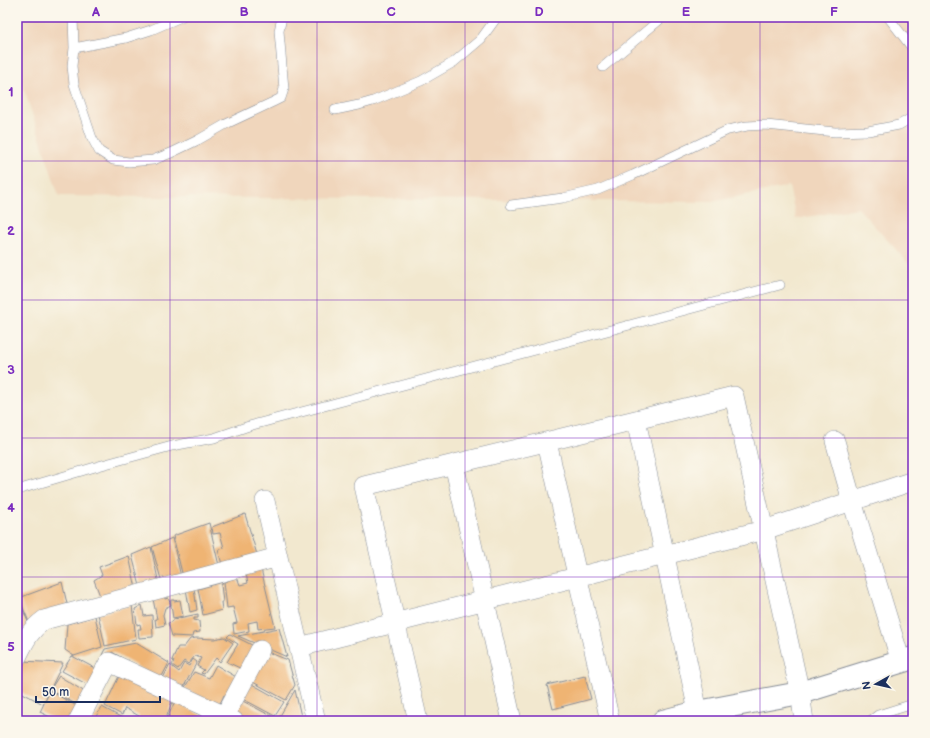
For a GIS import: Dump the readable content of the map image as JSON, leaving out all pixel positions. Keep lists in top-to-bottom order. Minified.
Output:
{"scale_bar":"50 m","north":"left","grid":{"columns":["A","B","C","D","E","F"],"rows":["1","2","3","4","5"]}}
